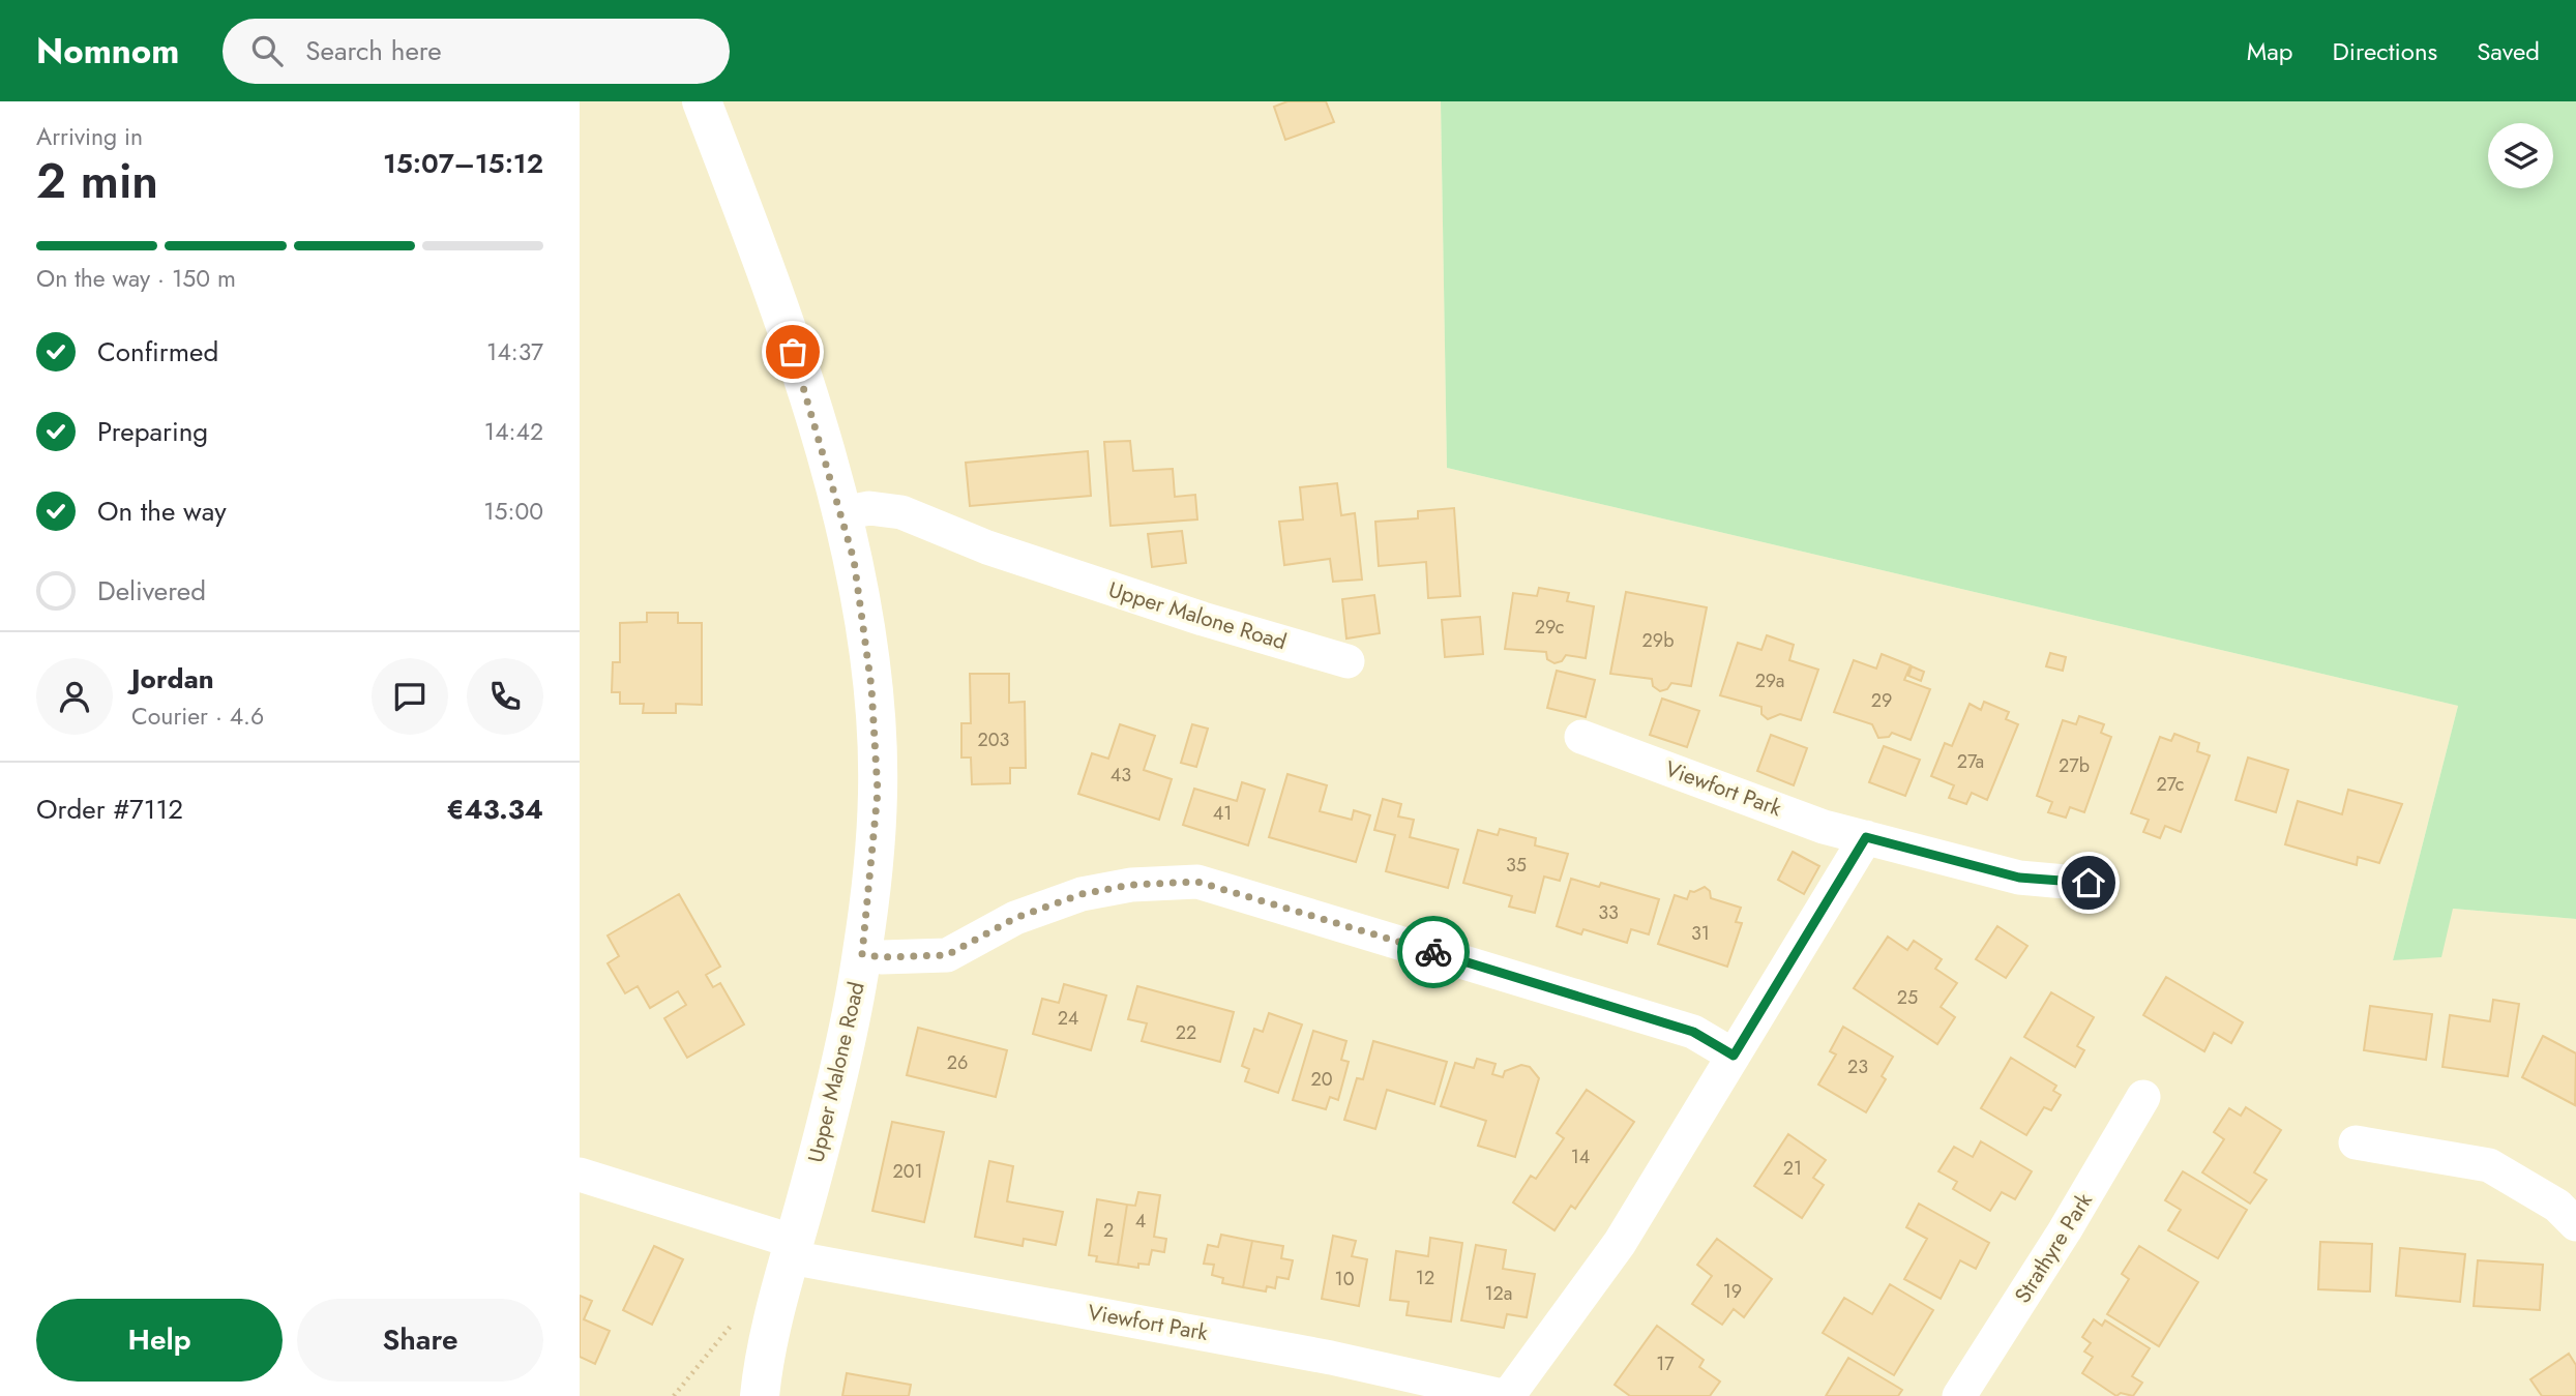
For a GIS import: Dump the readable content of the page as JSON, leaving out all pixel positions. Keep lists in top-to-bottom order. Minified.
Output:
{"streets":{"main road":["Upper Malone Road"],"street":["Viewfort Park","Strathyre Park"]},"crossings":[["Upper Malone Road","Viewfort Park"]],"house_numbers":["29c","29b","29a","29","203","27a","27b","43","27c","41","35","33","31","25","24","22","26","23","20","14","21","201","4","2","12","10","19","12a","17"],"page":{"header":"Nomnom","search":"Search here","nav":["Map","Directions","Saved"],"heading":["2 min","Arriving in","15:07–15:12"],"panel":["Jordan","Courier · 4.6","Order #7112","€43.34"],"bar":"On the way · 150 m","list":[["Confirmed","14:37"],["Preparing","14:42"],["On the way","15:00"],"Delivered"],"buttons":["Help","Share"]}}
